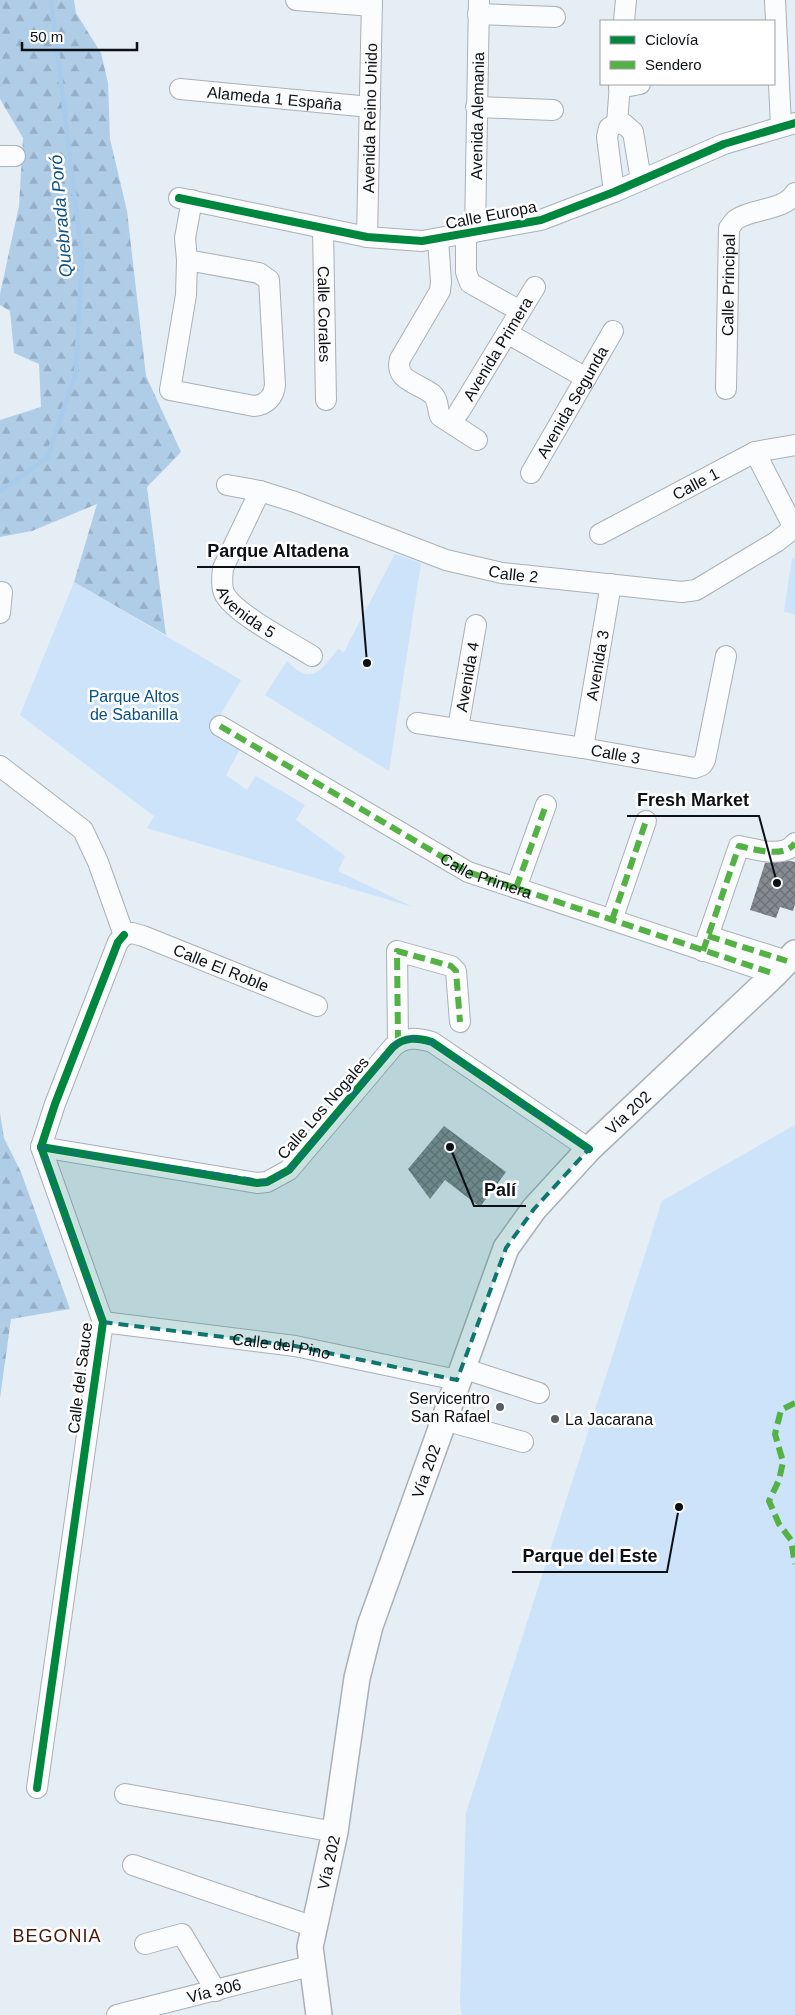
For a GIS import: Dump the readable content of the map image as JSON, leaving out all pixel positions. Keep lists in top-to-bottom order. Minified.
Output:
{"streets":{"main road":["Vía 202"],"street":["Alameda 1 España","Avenida Alemania","Avenida Reino Unido","Calle Europa","Calle Principal","Calle Corales","Avenida Primera","Avenida Segunda","Calle 1","Calle 2","Avenida 5","Avenida 3","Avenida 4","Calle 3","Calle Primera","Calle El Roble","Calle Los Nogales","Calle del Pino","Calle del Sauce","Vía 306"]},"crossings":[["Alameda 1 España","Avenida Reino Unido"],["Avenida Alemania","Calle Europa"],["Avenida Reino Unido","Calle Europa"],["Calle Europa","Calle Corales"],["Calle 2","Avenida 5"],["Calle 2","Avenida 3"],["Avenida 3","Calle 3"],["Avenida 4","Calle 3"],["Calle Primera","Vía 202"],["Calle Los Nogales","Calle del Sauce"],["Vía 202","Calle del Pino"],["Vía 202","Vía 306"],["Calle del Pino","Calle del Sauce"]],"districts":["BEGONIA"],"water":["Quebrada Poró"],"parks":["Parque Altos de Sabanilla"],"places":["Parque Altadena","Fresh Market","Palí","Servicentro San Rafael","La Jacarana","Parque del Este"],"legend":["Ciclovía","Sendero"],"scale_bar":"50 m"}
